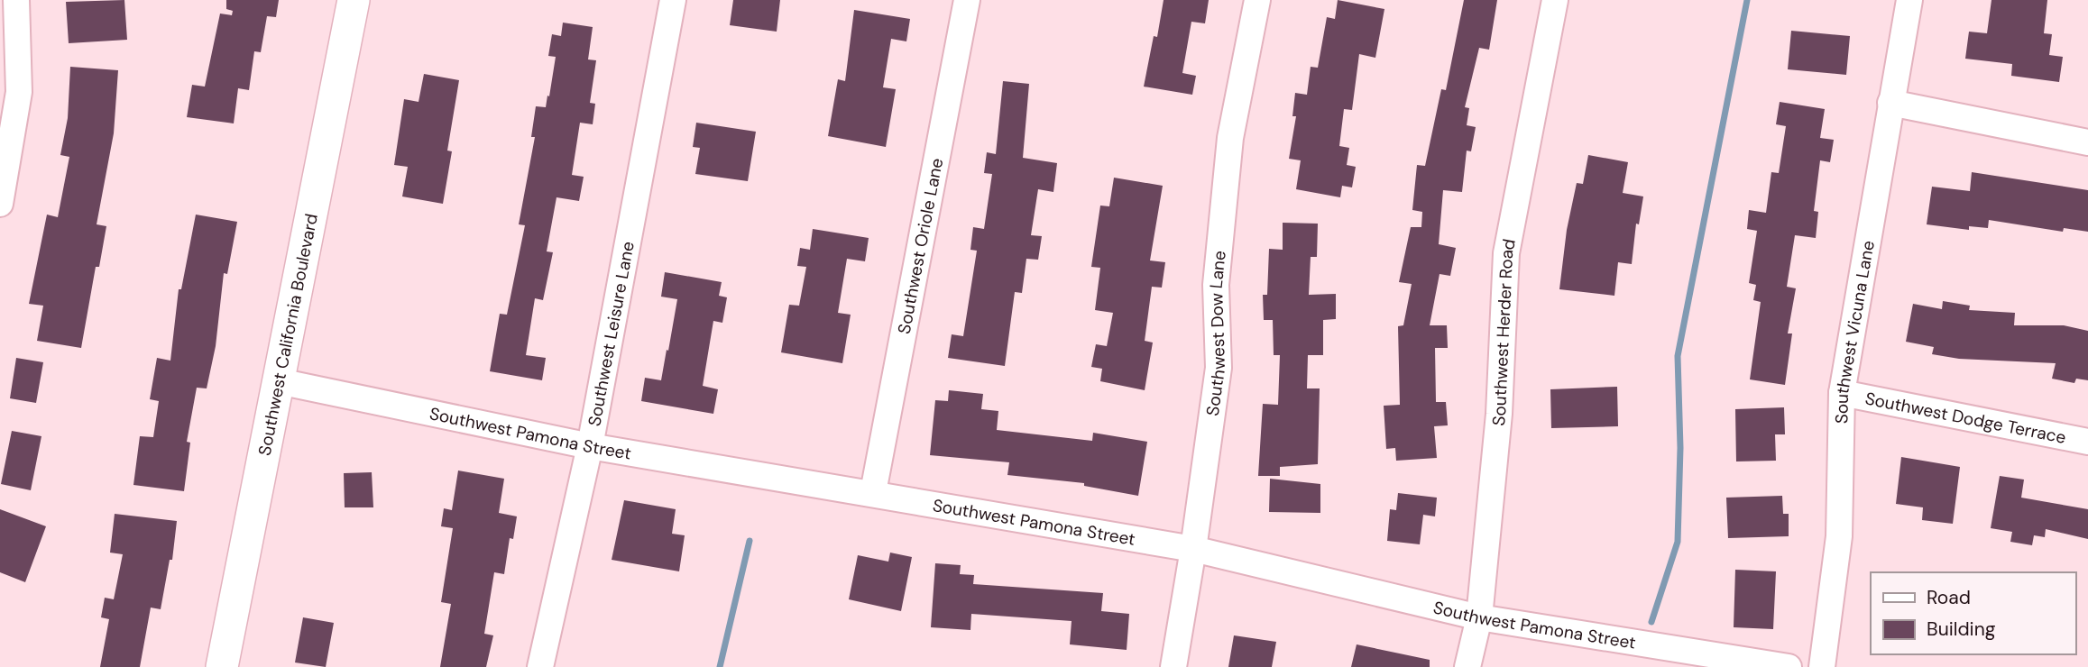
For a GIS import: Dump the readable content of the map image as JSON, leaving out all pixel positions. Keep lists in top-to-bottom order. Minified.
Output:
{"streets":{"street":["Southwest Oriole Lane","Southwest Herder Road","Southwest Vicuna Lane","Southwest California Boulevard","Southwest Dow Lane","Southwest Leisure Lane","Southwest Dodge Terrace","Southwest Pamona Street"]},"crossings":[["Southwest Oriole Lane","Southwest Pamona Street"],["Southwest Herder Road","Southwest Pamona Street"],["Southwest Vicuna Lane","Southwest Dodge Terrace"],["Southwest California Boulevard","Southwest Pamona Street"],["Southwest Dow Lane","Southwest Pamona Street"],["Southwest Leisure Lane","Southwest Pamona Street"]],"legend":["Road","Building"]}
